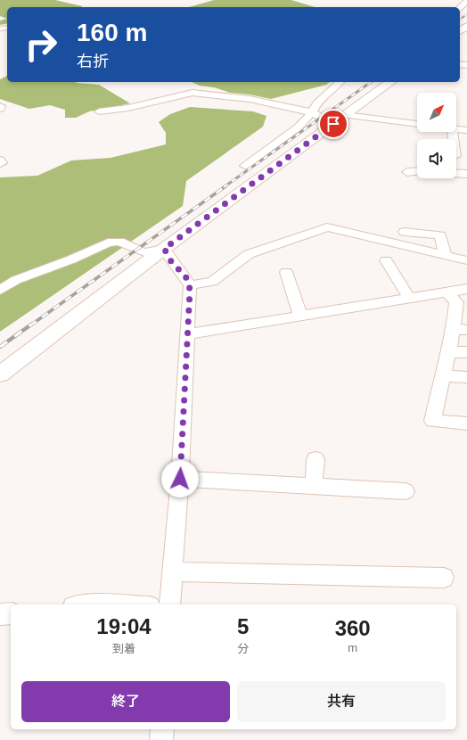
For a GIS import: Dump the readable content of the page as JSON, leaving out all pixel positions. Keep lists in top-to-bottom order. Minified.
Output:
{"north":"top right","page":{"turn":["160 m","右折"],"eta":["19:04","到着","5","分","360","m"],"buttons":["終了","共有"]}}
